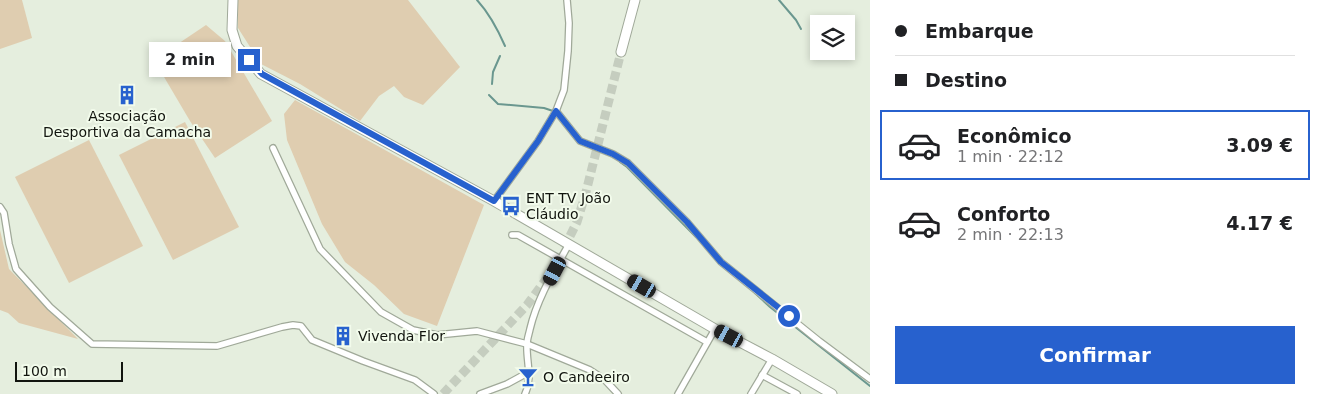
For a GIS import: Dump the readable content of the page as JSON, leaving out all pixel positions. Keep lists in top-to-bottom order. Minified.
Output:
{"places":{"building":["Associação Desportiva da Camacha","Vivenda Flor"],"bus stop":["ENT TV João Cláudio"],"bar":["O Candeeiro"]},"scale_bar":"100 m","page":{"banner":["Embarque","Destino"],"bubble":"2 min","list":[{"name":"Econômico","note":"1 min · 22:12","value":"3.09 €"},{"name":"Conforto","note":"2 min · 22:13","value":"4.17 €"}],"buttons":"Confirmar","scale":"100 m"}}
